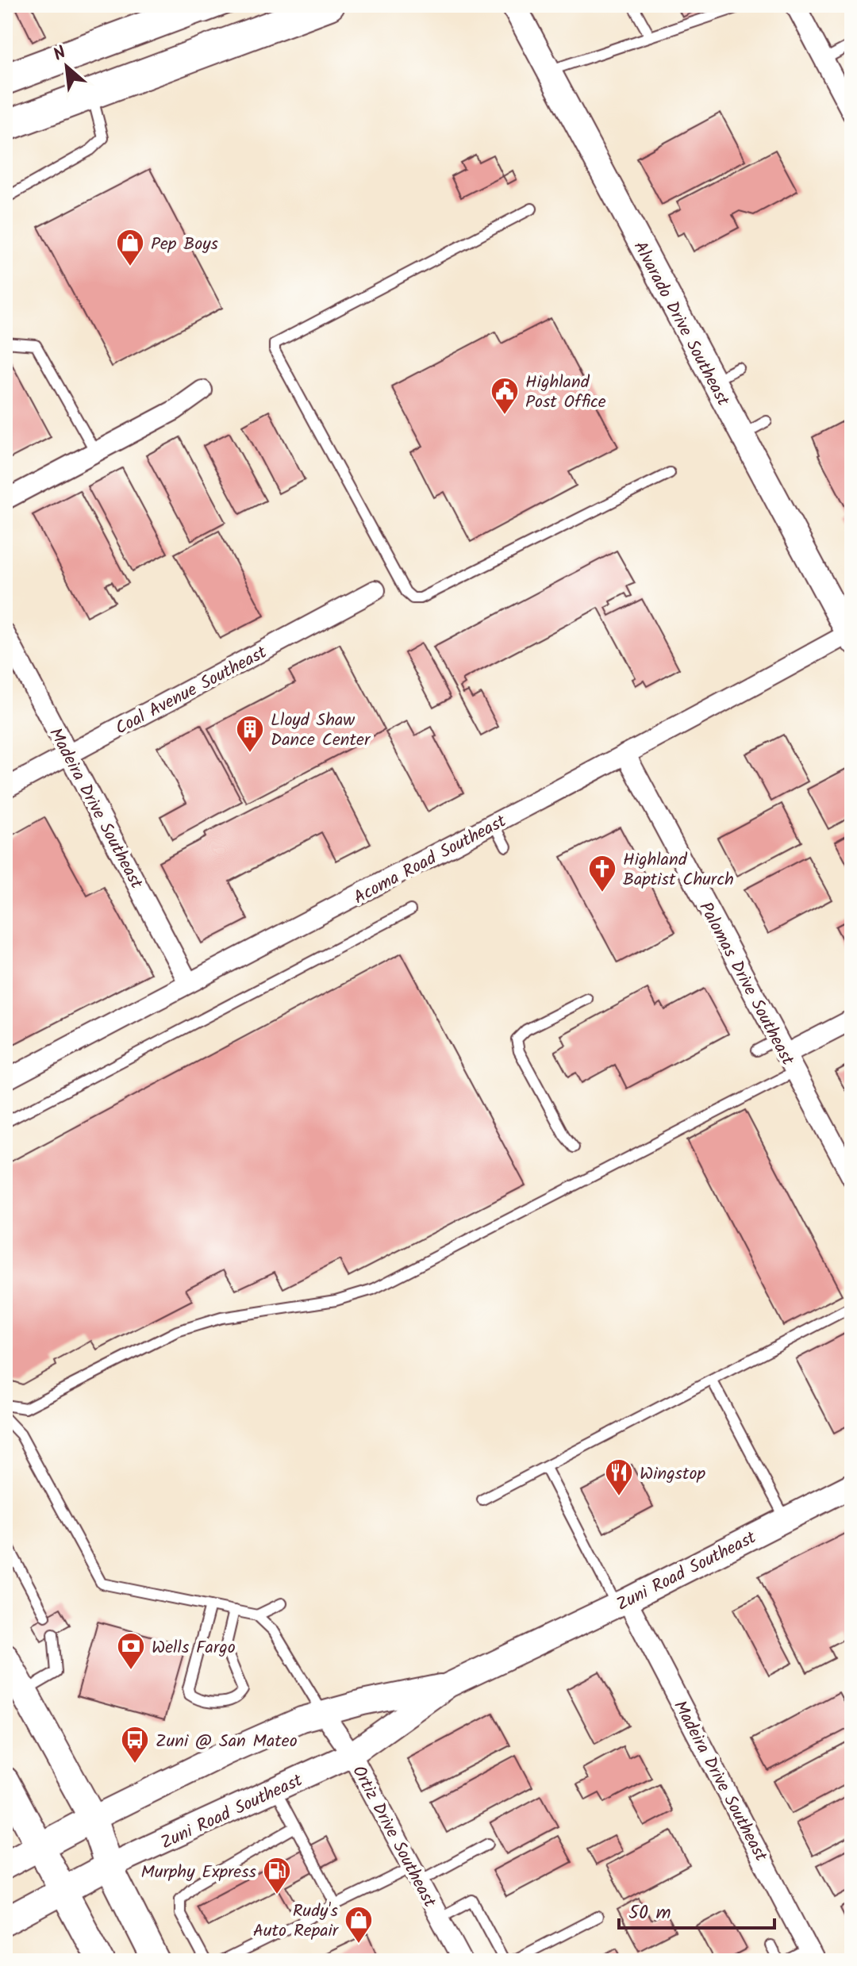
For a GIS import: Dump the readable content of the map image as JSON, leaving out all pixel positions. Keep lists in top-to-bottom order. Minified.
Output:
{"streets":{"main road":["Zuni Road Southeast"],"street":["Alvarado Drive Southeast","Coal Avenue Southeast","Madeira Drive Southeast","Acoma Road Southeast","Palomas Drive Southeast","Ortiz Drive Southeast"]},"crossings":[["Alvarado Drive Southeast","Acoma Road Southeast"],["Coal Avenue Southeast","Madeira Drive Southeast"],["Madeira Drive Southeast","Acoma Road Southeast"],["Madeira Drive Southeast","Zuni Road Southeast"],["Acoma Road Southeast","Palomas Drive Southeast"],["Zuni Road Southeast","Ortiz Drive Southeast"]],"places":{"shop":["Pep Boys","Rudy's Auto Repair"],"public building":["Highland Post Office"],"building":["Lloyd Shaw Dance Center"],"church":["Highland Baptist Church"],"restaurant":["Wingstop"],"bank":["Wells Fargo"],"bus stop":["Zuni @ San Mateo"],"fuel station":["Murphy Express"]},"scale_bar":"50 m","north":"top left"}
